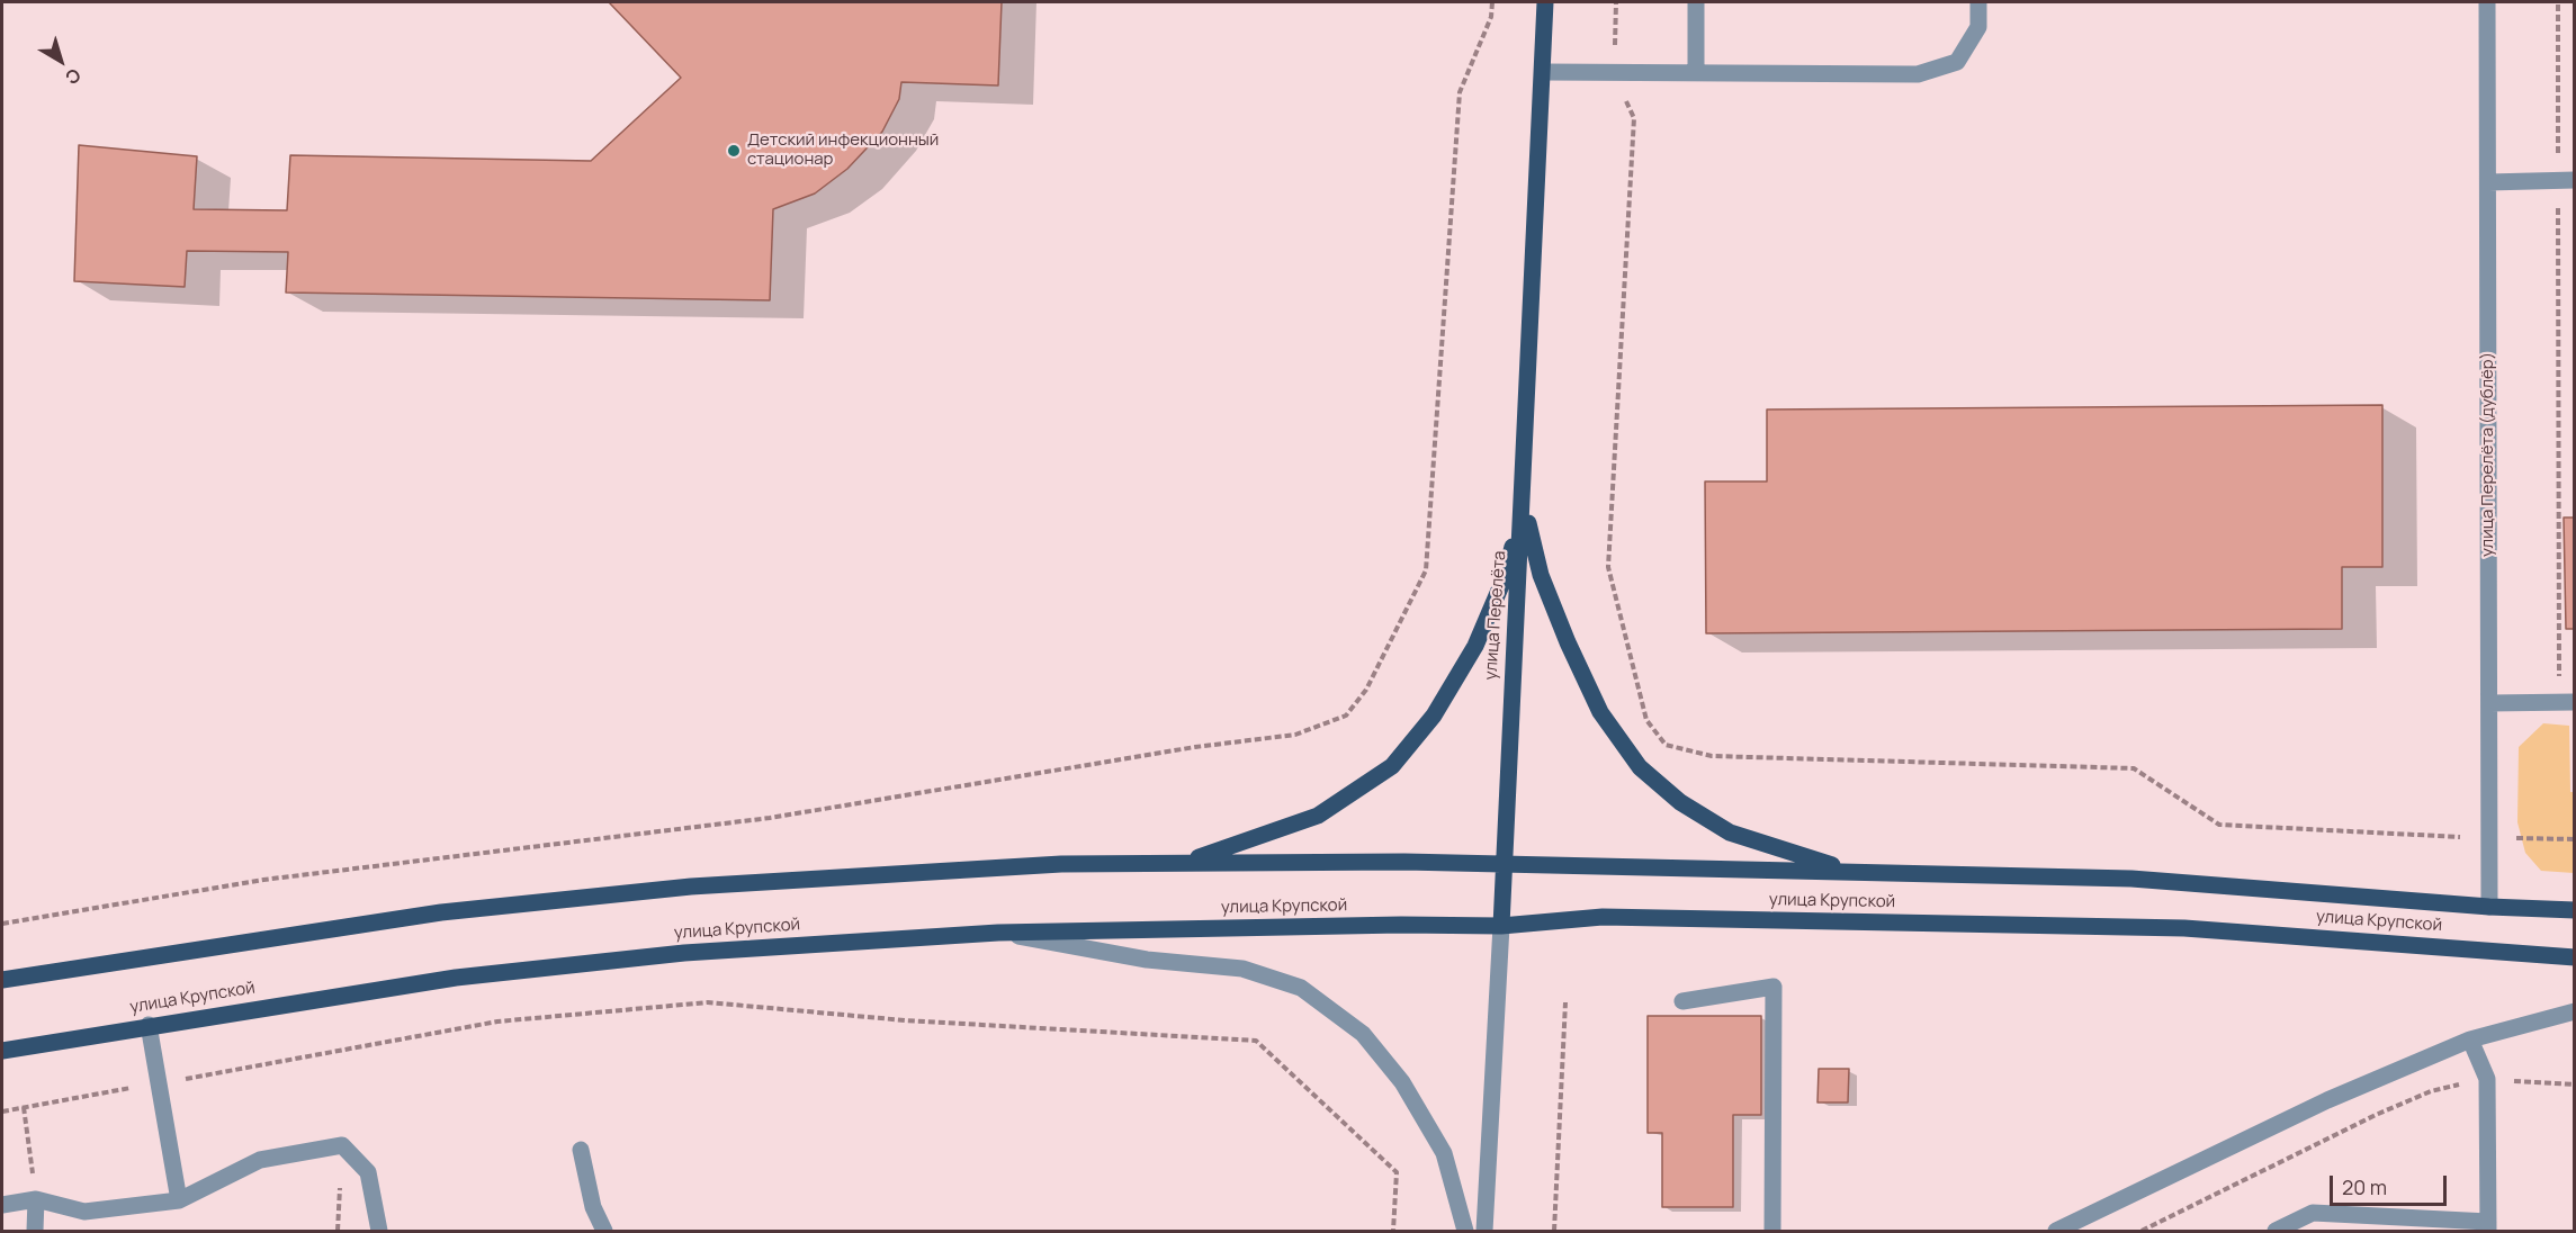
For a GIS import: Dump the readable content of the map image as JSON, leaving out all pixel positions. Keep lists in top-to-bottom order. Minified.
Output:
{"streets":{"main road":["улица Перелёта","улица Крупской"],"street":["улица Перелёта (дублёр)"]},"crossings":[["улица Перелёта (дублёр)","улица Крупской"],["улица Перелёта","улица Крупской"]],"places":["Детский инфекционный стационар"],"scale_bar":"20 m","north":"bottom right"}
